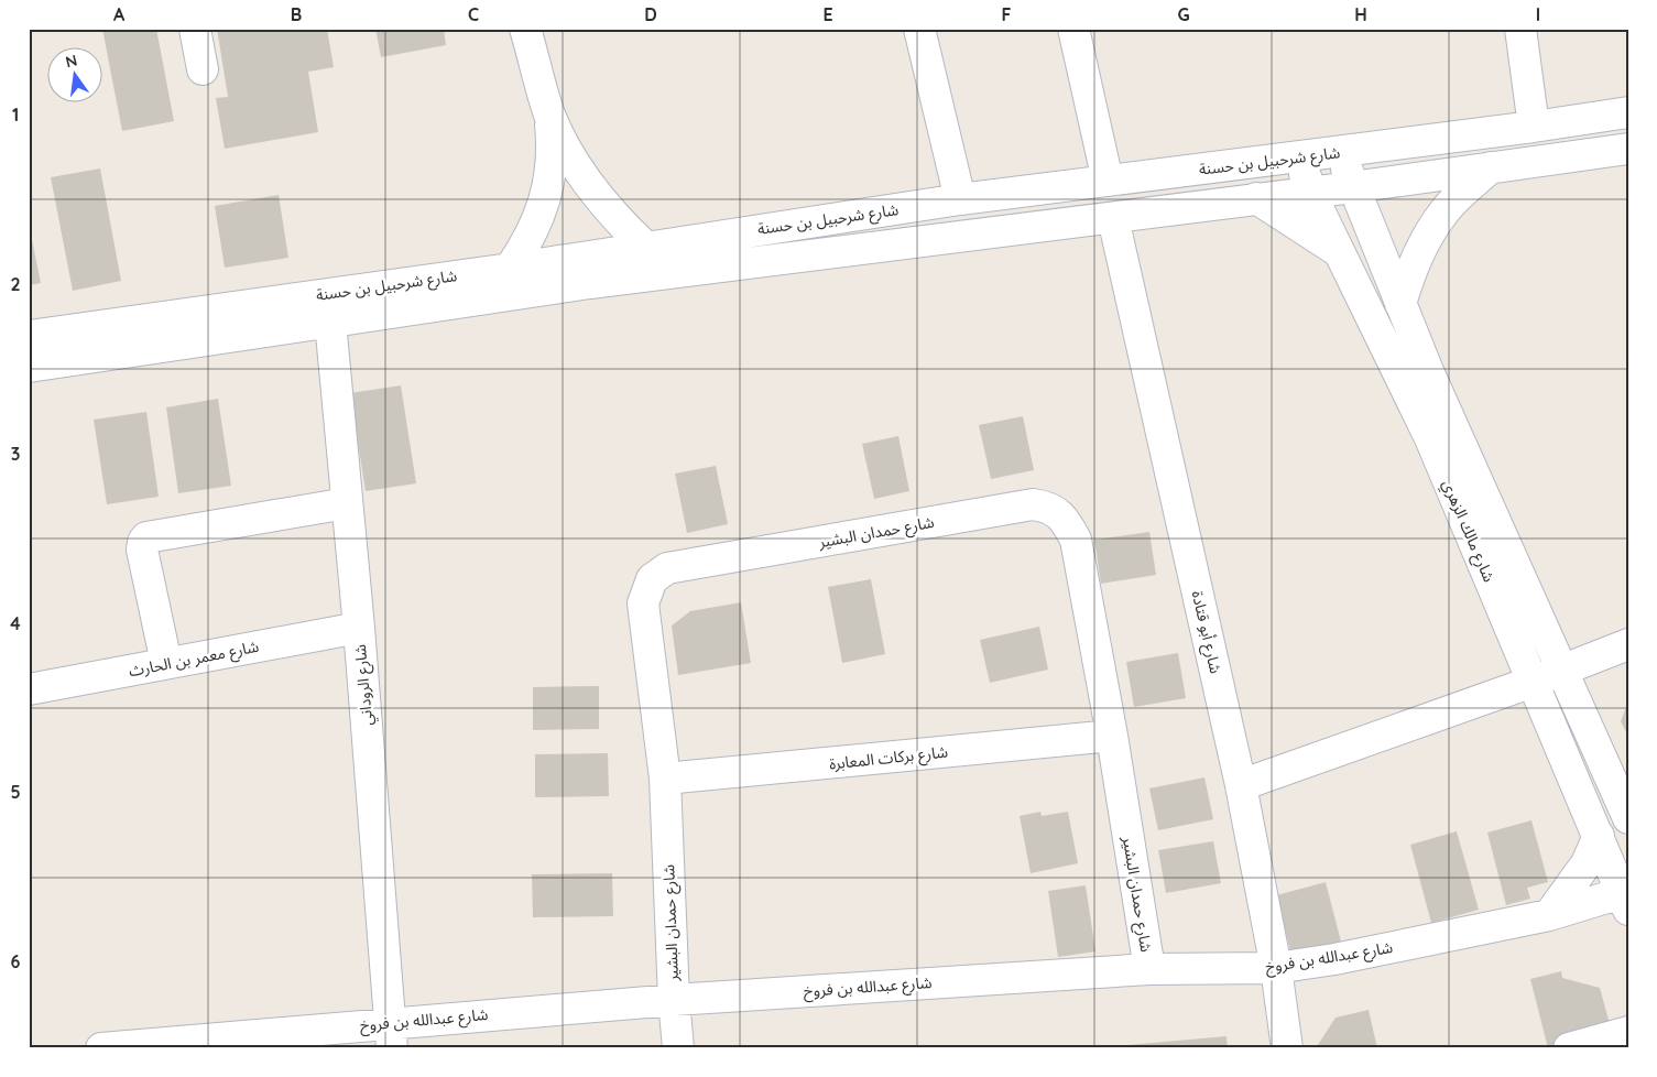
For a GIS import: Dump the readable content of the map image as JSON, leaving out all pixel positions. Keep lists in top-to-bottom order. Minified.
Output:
{"streets":{"street":["شارع شرحبيل بن حسنة","شارع مالك الزهري","شارع حمدان البشير","شارع أبو قتادة","شارع معمر بن الحارث","شارع الروداني","شارع بركات المعابرة","شارع عبدالله بن فروخ"]},"crossings":[["شارع شرحبيل بن حسنة","شارع مالك الزهري"],["شارع شرحبيل بن حسنة","شارع أبو قتادة"],["شارع شرحبيل بن حسنة","شارع الروداني"],["شارع مالك الزهري","شارع عبدالله بن فروخ"],["شارع حمدان البشير","شارع بركات المعابرة"],["شارع حمدان البشير","شارع عبدالله بن فروخ"],["شارع أبو قتادة","شارع عبدالله بن فروخ"],["شارع معمر بن الحارث","شارع الروداني"],["شارع الروداني","شارع عبدالله بن فروخ"]],"north":"top","grid":{"columns":["A","B","C","D","E","F","G","H","I"],"rows":["1","2","3","4","5","6"]}}
